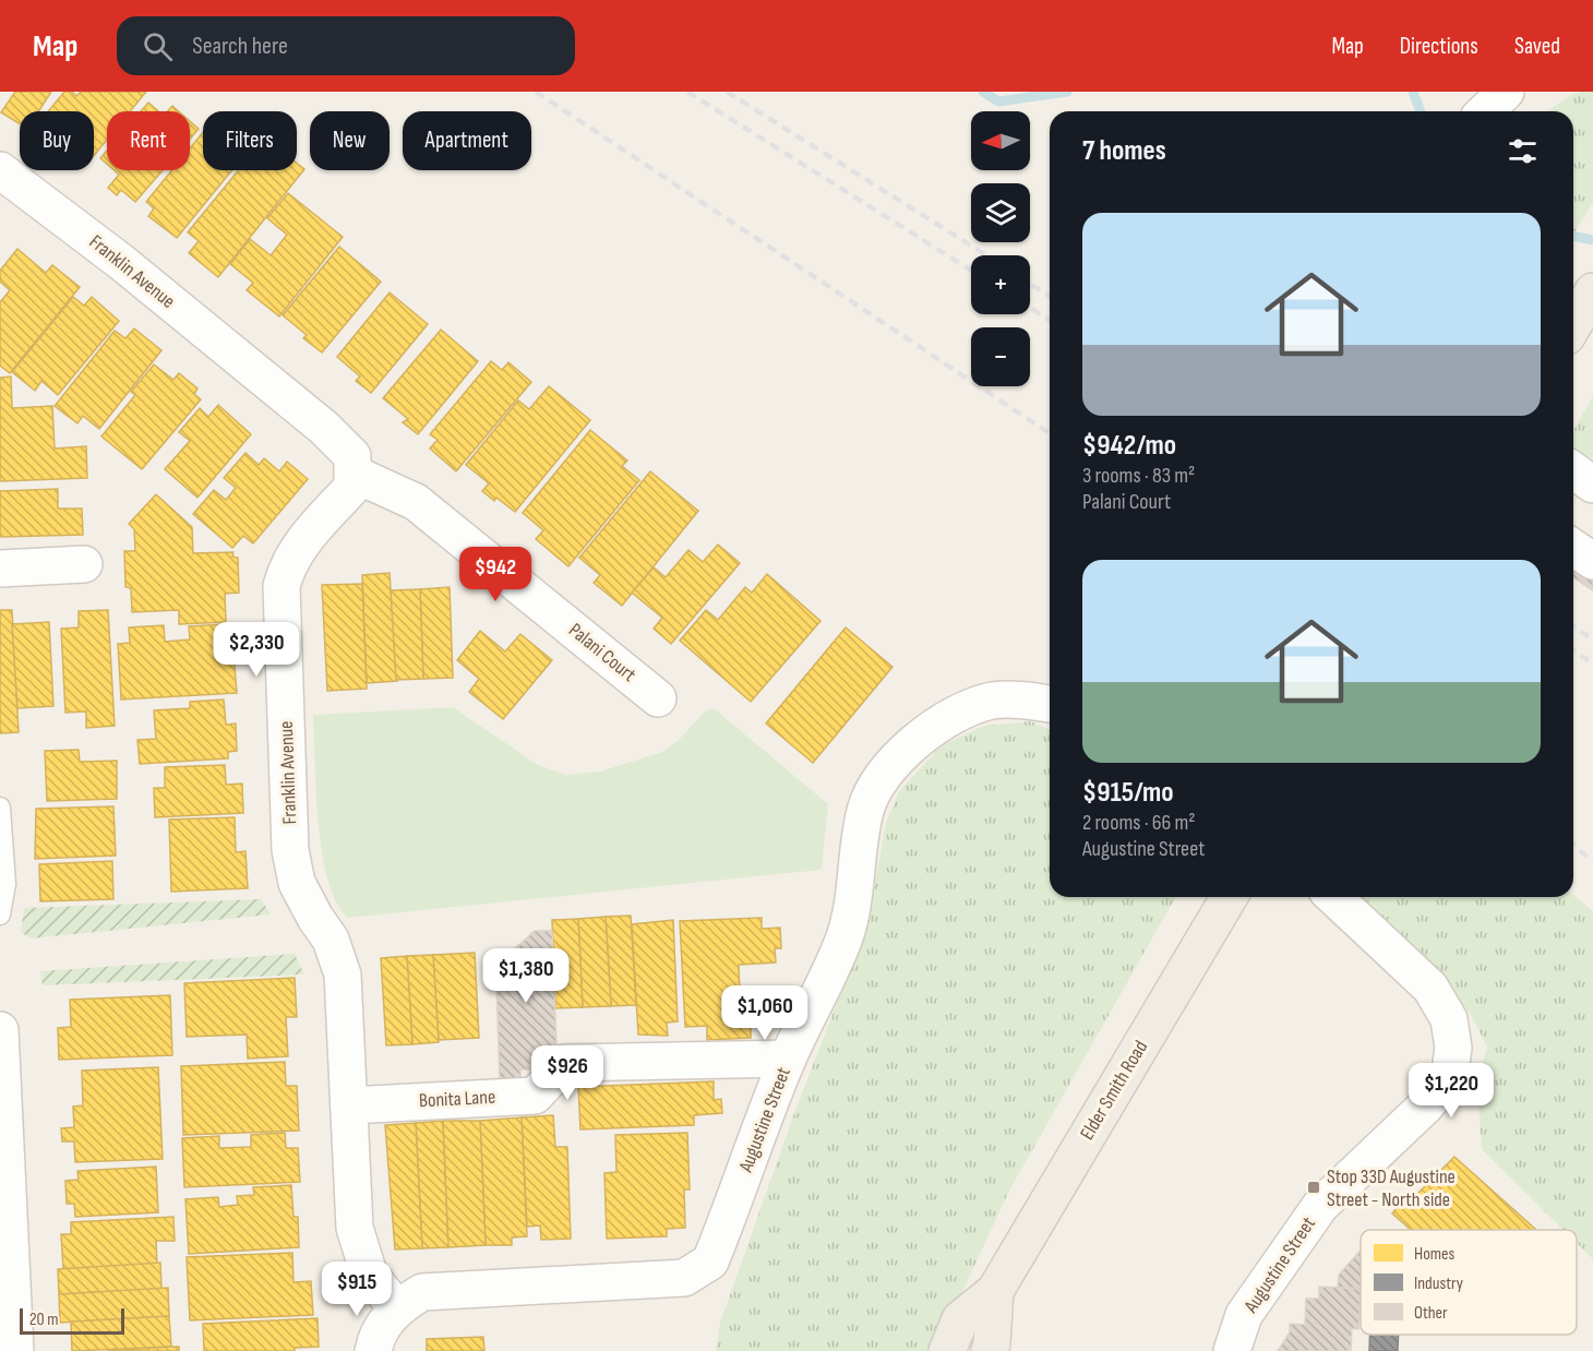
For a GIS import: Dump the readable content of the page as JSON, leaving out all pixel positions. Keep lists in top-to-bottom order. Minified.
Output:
{"streets":{"main road":["Elder Smith Road"],"street":["Franklin Avenue","Palani Court","Bonita Lane","Augustine Street"]},"crossings":[["Franklin Avenue","Palani Court"],["Franklin Avenue","Bonita Lane"],["Franklin Avenue","Augustine Street"],["Bonita Lane","Augustine Street"]],"places":{"transit":["Stop 33D Augustine Street - North side"]},"legend":["Homes","Industry","Other"],"scale_bar":"20 m","north":"left","page":{"header":"Map","search":"Search here","nav":["Map","Directions","Saved"],"map_buttons":["+","−"],"chip":["Buy","Rent","Filters","New","Apartment"],"heading":"7 homes","list":[{"name":"$942/mo","note":"3 rooms · 83 m² · Palani Court"},{"name":"$915/mo","note":"2 rooms · 66 m² · Augustine Street"}],"price":["$942","$2,330","$1,380","$1,060","$926","$1,220","$915"],"scale":"20 m"}}
